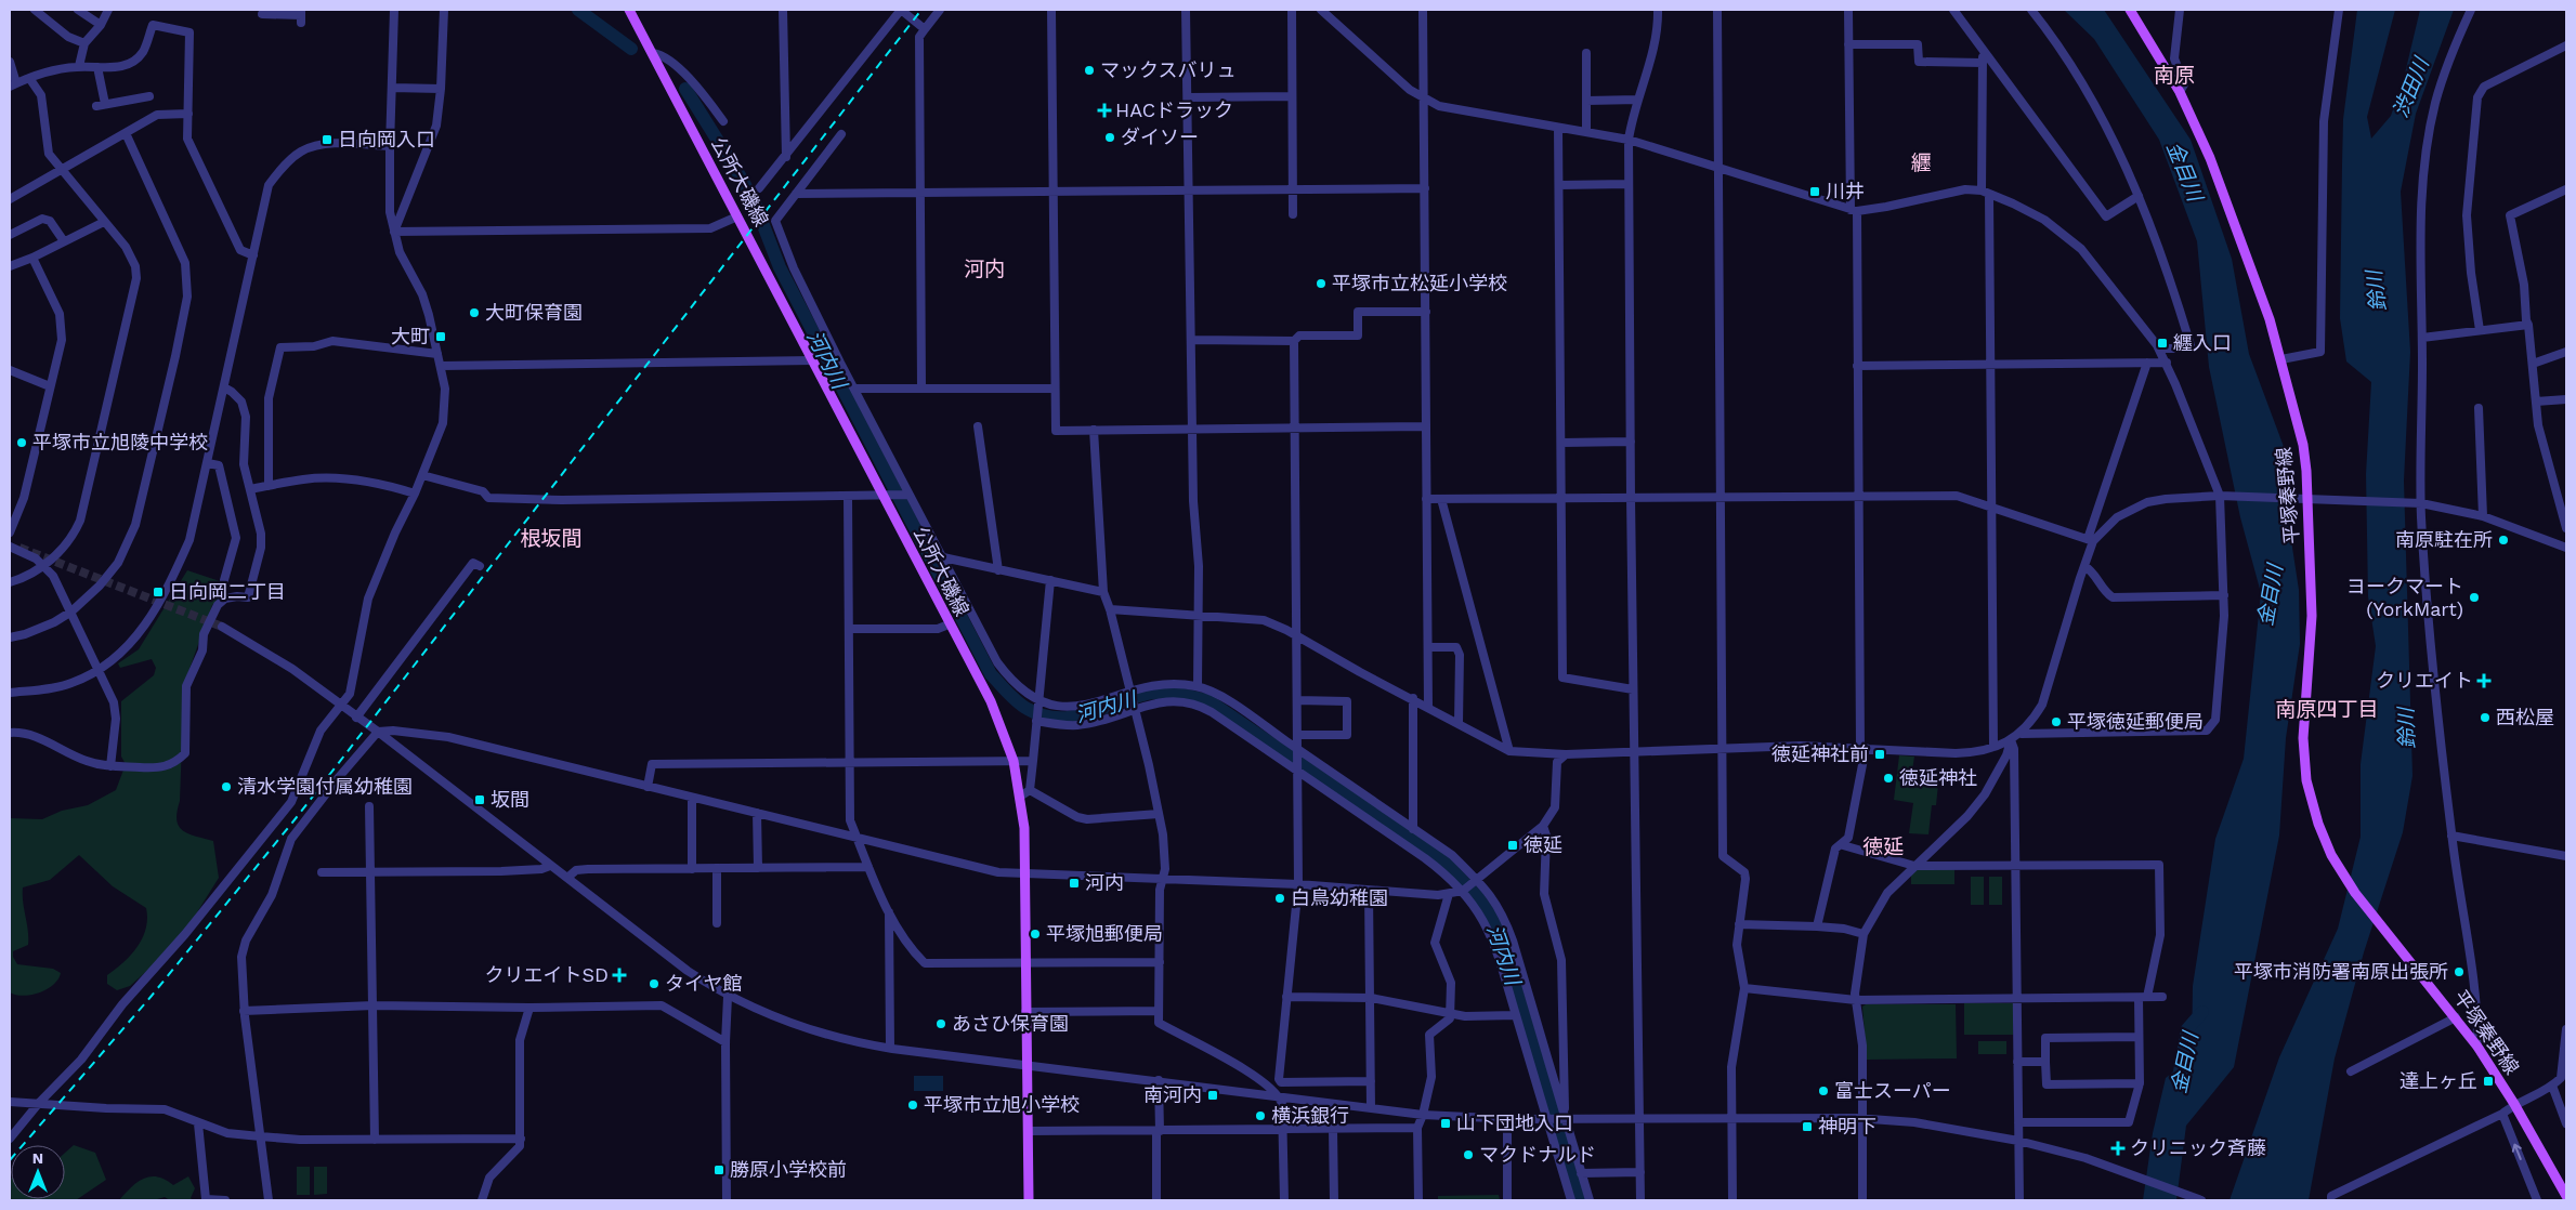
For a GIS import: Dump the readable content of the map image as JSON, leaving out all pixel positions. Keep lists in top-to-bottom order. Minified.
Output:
{"streets":{"main road":["公所大磯線","平塚秦野線"]},"districts":["南原","纒","河内","根坂間","南原四丁目","徳延"],"water":["渋田川","金目川","鈴川","河内川"],"places":{"other":["マックスバリュ","ダイソー","平塚市立松延小学校","大町保育園","平塚市立旭陵中学校","南原駐在所","ヨークマート (YorkMart)","西松屋","平塚徳延郵便局","徳延神社","清水学園付属幼稚園","白鳥幼稚園","平塚旭郵便局","平塚市消防署南原出張所","タイヤ館","あさひ保育園","富士スーパー","平塚市立旭小学校","横浜銀行","マクドナルド"],"health":["HACドラック","クリエイト","クリエイトSD","クリニック斉藤"],"transit":["日向岡入口","川井","大町","纒入口","日向岡二丁目","徳延神社前","坂間","徳延","河内","達上ヶ丘","南河内","山下団地入口","神明下","勝原小学校前"]},"north":"top"}
